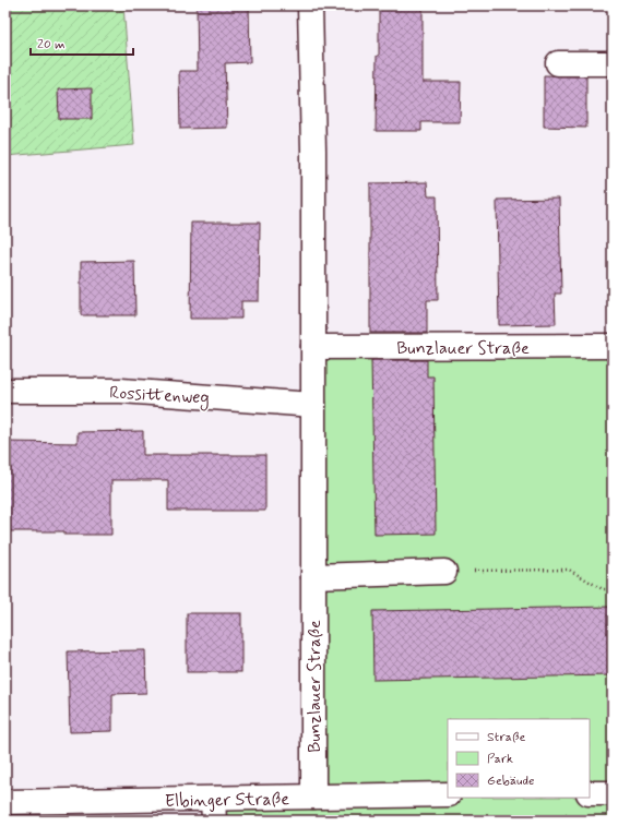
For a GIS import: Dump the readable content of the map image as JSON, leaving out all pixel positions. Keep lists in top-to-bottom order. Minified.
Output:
{"streets":{"street":["Bunzlauer Straße","Rossittenweg","Elbinger Straße"]},"crossings":[["Bunzlauer Straße","Rossittenweg"],["Bunzlauer Straße","Elbinger Straße"]],"legend":["Straße","Park","Gebäude"],"scale_bar":"20 m"}
